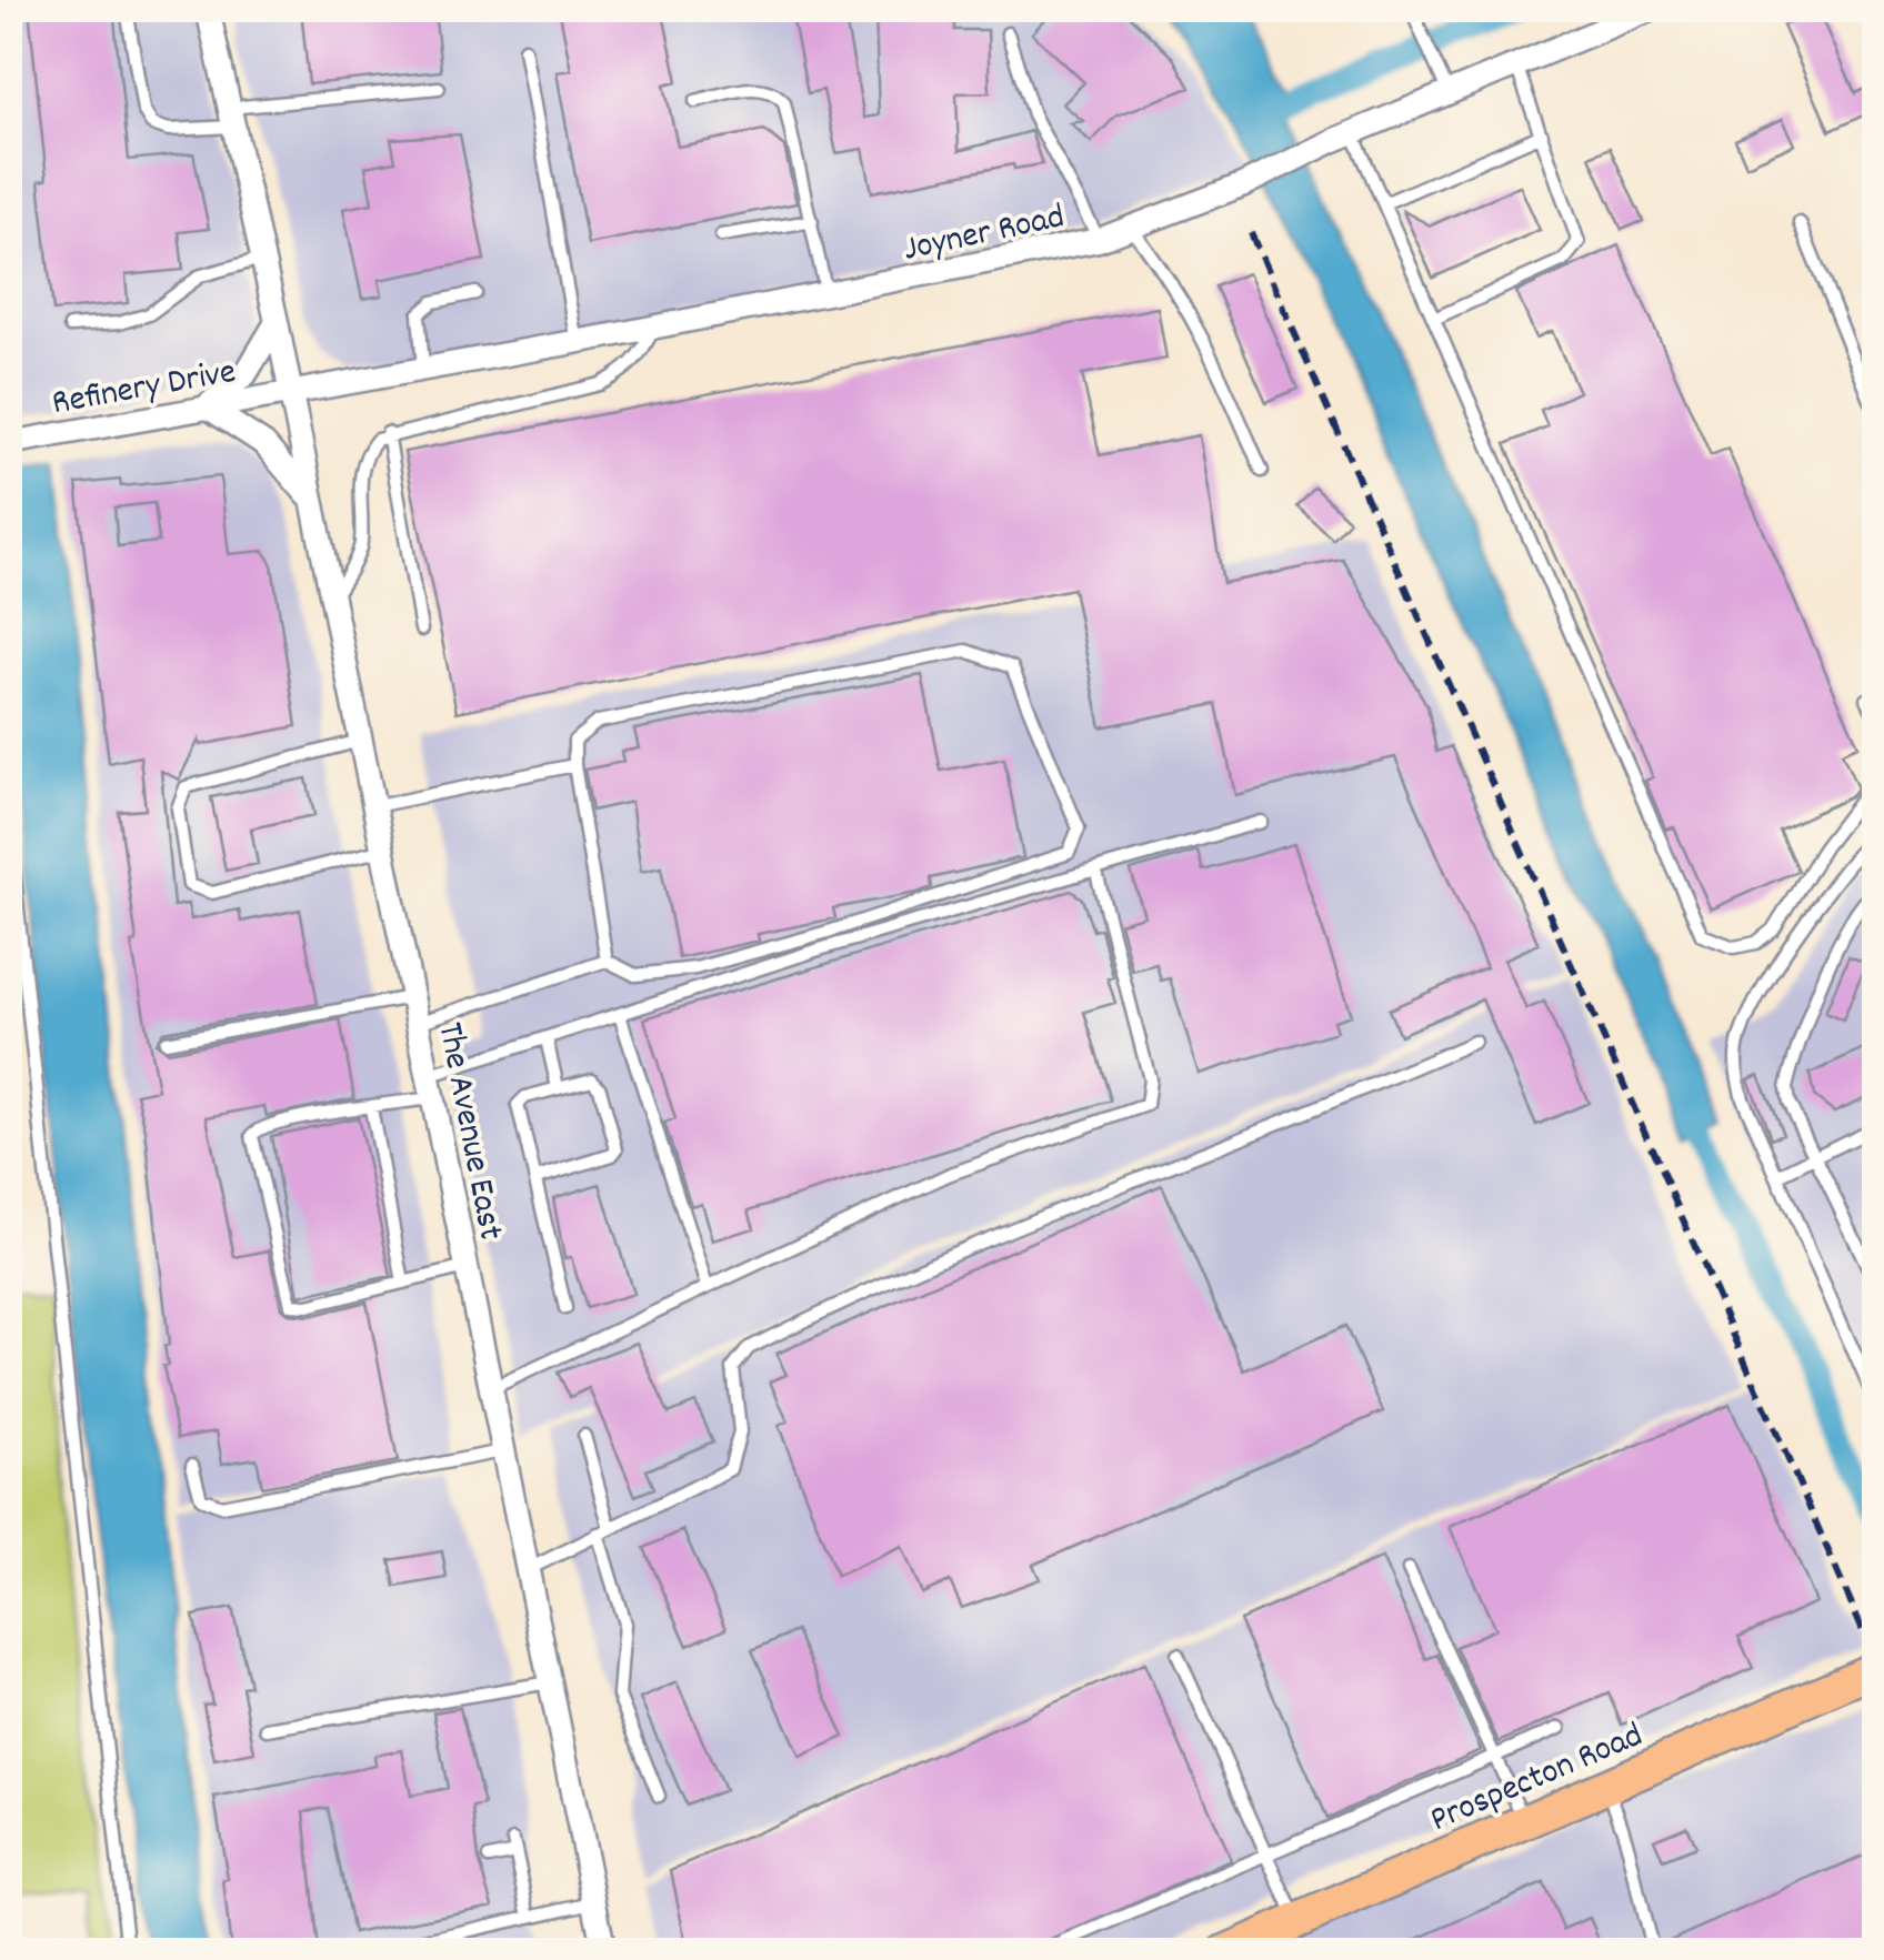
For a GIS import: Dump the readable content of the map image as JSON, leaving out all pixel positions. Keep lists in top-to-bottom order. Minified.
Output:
{"streets":{"main road":["Prospecton Road"],"street":["Joyner Road","Refinery Drive","The Avenue East"]},"crossings":[["Joyner Road","Refinery Drive"],["Joyner Road","The Avenue East"],["Refinery Drive","The Avenue East"]]}
